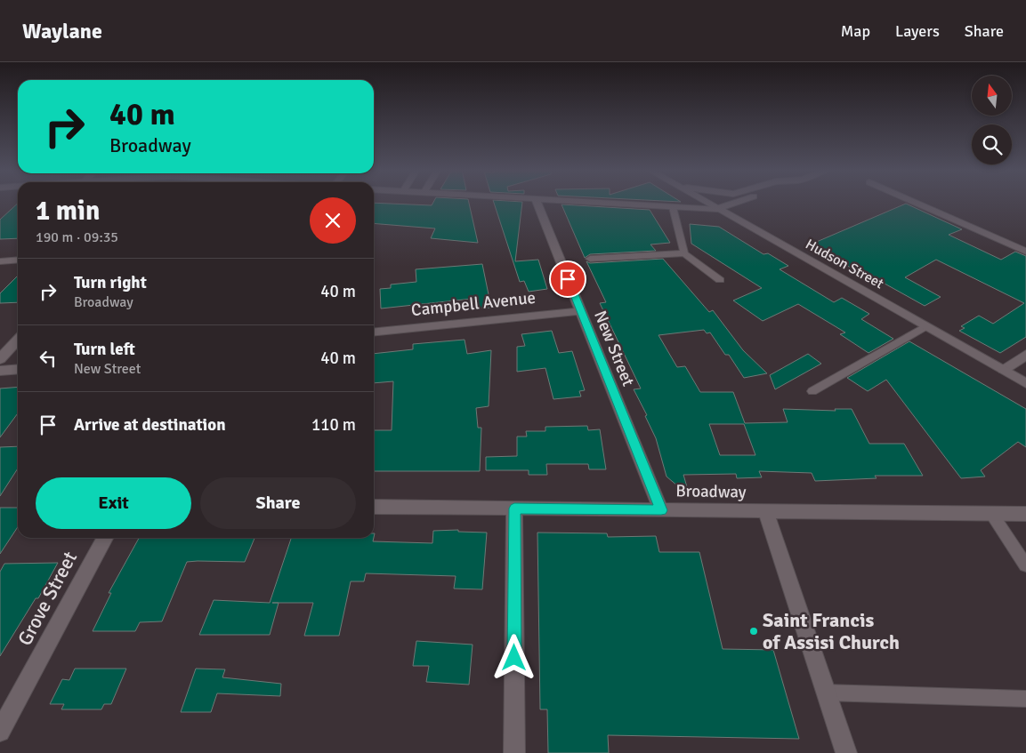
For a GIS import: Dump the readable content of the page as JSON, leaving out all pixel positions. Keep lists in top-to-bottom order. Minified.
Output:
{"streets":{"street":["Hudson Street","Campbell Avenue","New Street","Broadway","Grove Street"]},"crossings":[["Campbell Avenue","New Street"],["New Street","Broadway"]],"places":["Saint Francis of Assisi Church"],"north":"top","page":{"header":"Waylane","nav":["Map","Layers","Share"],"turn":["40 m","Broadway"],"heading":["1 min","190 m · 09:35"],"list":[{"name":"Turn right","note":"Broadway","value":"40 m"},{"name":"Turn left","note":"New Street","value":"40 m"},{"name":"Arrive at destination","value":"110 m"}],"buttons":["Exit","Share"]}}
